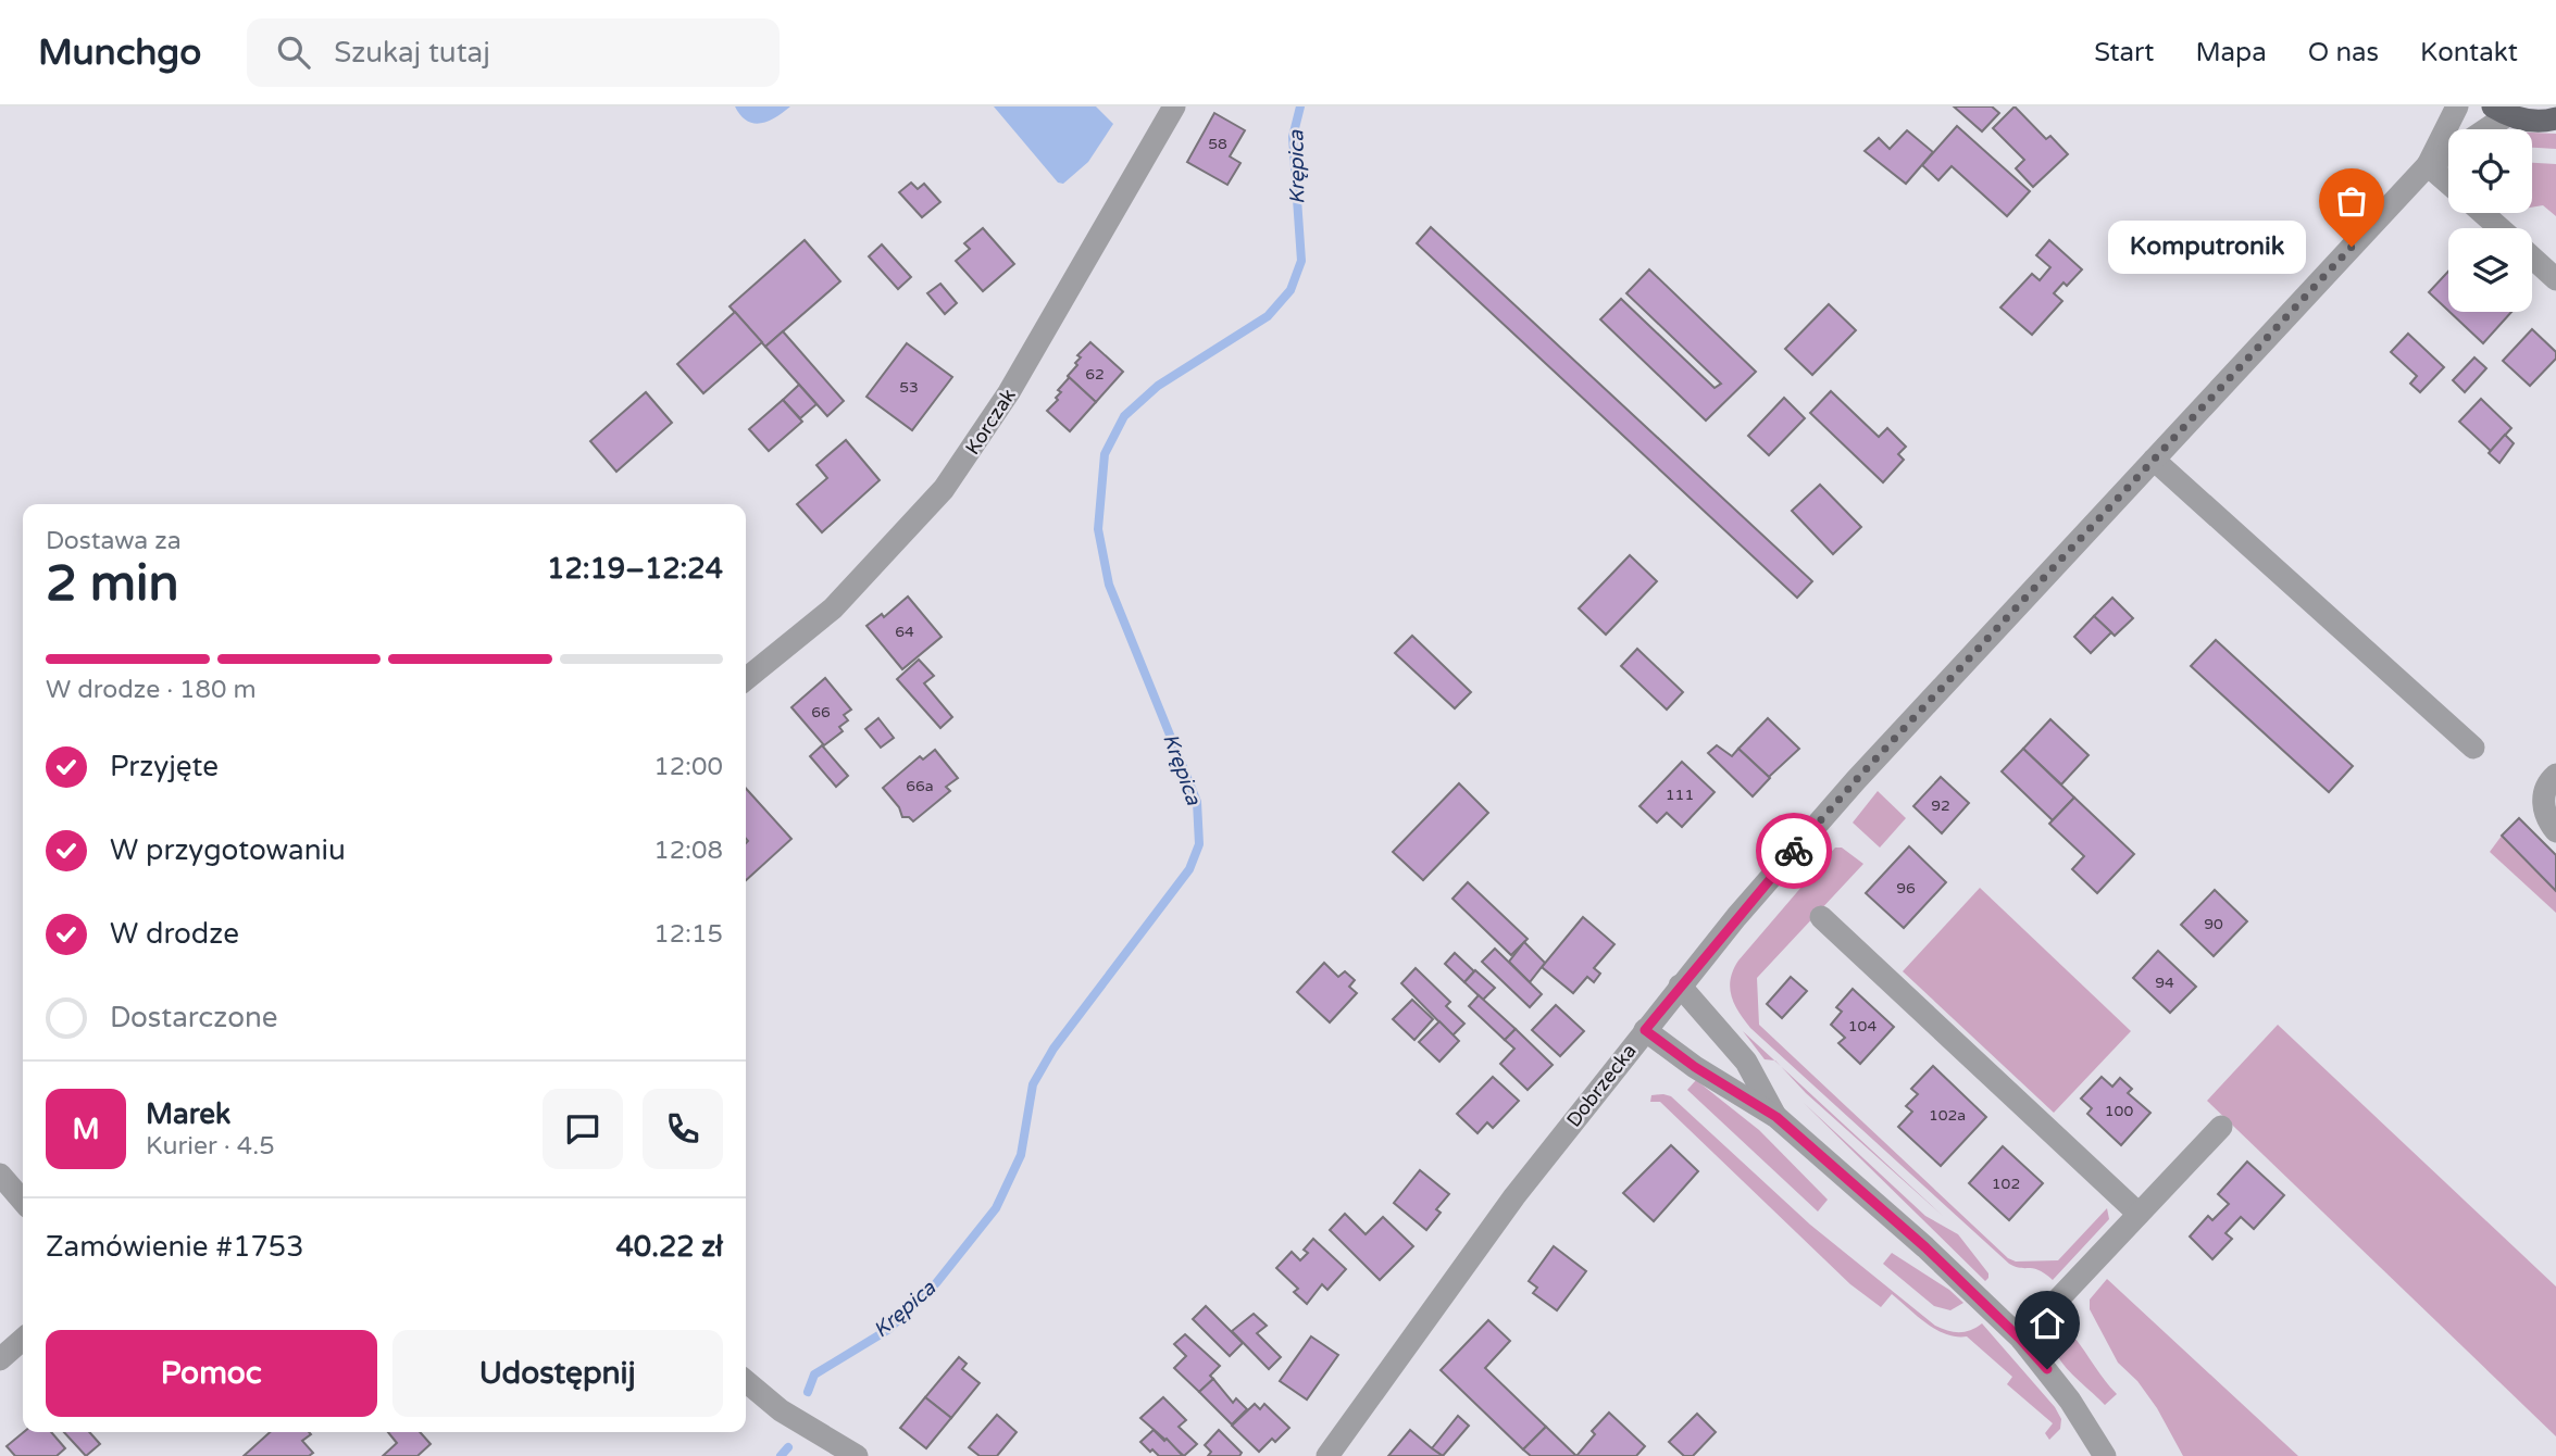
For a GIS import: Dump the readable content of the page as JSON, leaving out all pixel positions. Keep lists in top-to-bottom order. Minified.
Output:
{"streets":{"street":["Korczak","Dobrzecka"]},"water":["Krępica"],"places":["Komputronik"],"house_numbers":["58","62","53","64","66","66a","111","92","96","90","94","104","100","102a","102"],"page":{"header":"Munchgo","search":"Szukaj tutaj","nav":["Start","Mapa","O nas","Kontakt"],"bubble":"Komputronik","heading":["2 min","Dostawa za","12:19–12:24"],"panel":["Marek","Kurier · 4.5","Zamówienie #1753","40.22 zł"],"bar":"W drodze · 180 m","list":[["Przyjęte","12:00"],["W przygotowaniu","12:08"],["W drodze","12:15"],"Dostarczone"],"round":"M","buttons":["Pomoc","Udostępnij"]}}
